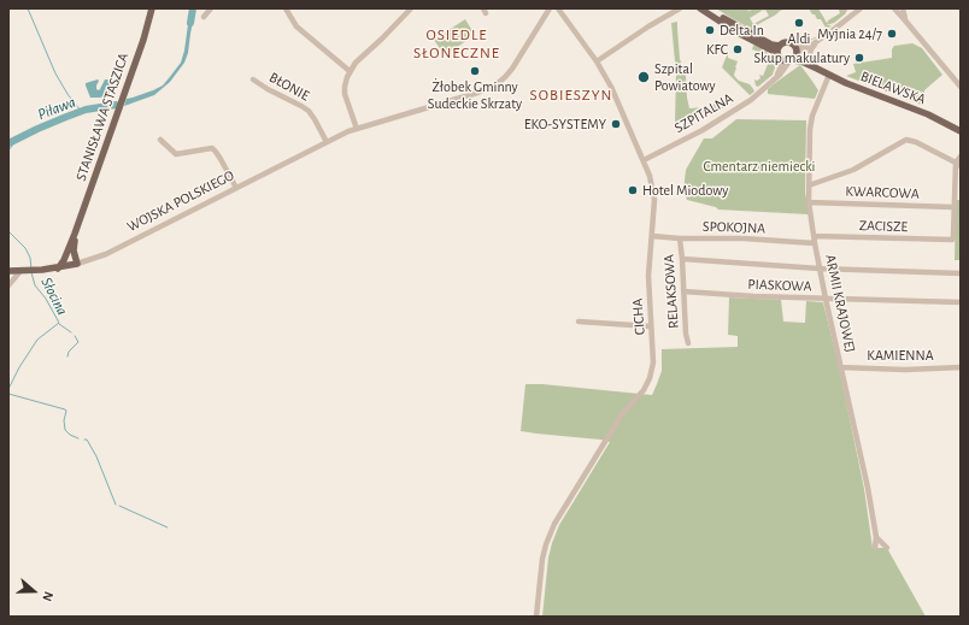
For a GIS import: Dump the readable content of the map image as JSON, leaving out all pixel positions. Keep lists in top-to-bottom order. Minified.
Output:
{"streets":{"main road":["BIELAWSKA","STANISŁAWA STASZICA","WOJSKA POLSKIEGO"],"street":["BŁONIE","SZPITALNA","KWARCOWA","ZACISZE","SPOKOJNA","PIASKOWA","RELAKSOWA","ARMII KRAJOWEJ","CICHA","KAMIENNA"]},"crossings":[["BŁONIE","WOJSKA POLSKIEGO"],["BIELAWSKA","SZPITALNA"],["BIELAWSKA","ARMII KRAJOWEJ"],["SZPITALNA","CICHA"],["KWARCOWA","ZACISZE"],["KWARCOWA","ARMII KRAJOWEJ"],["ZACISZE","ARMII KRAJOWEJ"],["SPOKOJNA","RELAKSOWA"],["SPOKOJNA","ARMII KRAJOWEJ"],["SPOKOJNA","CICHA"],["PIASKOWA","RELAKSOWA"],["PIASKOWA","ARMII KRAJOWEJ"],["ARMII KRAJOWEJ","KAMIENNA"]],"districts":["OSIEDLE SŁONECZNE","SOBIESZYN"],"water":["Piława","Słocina"],"parks":["Cmentarz niemiecki"],"places":["Aldi","Delta In","Myjnia 24/7","KFC","Skup makulatury","Żłobek Gminny Sudeckie Skrzaty","Szpital Powiatowy","EKO-SYSTEMY","Hotel Miodowy"],"north":"right"}
